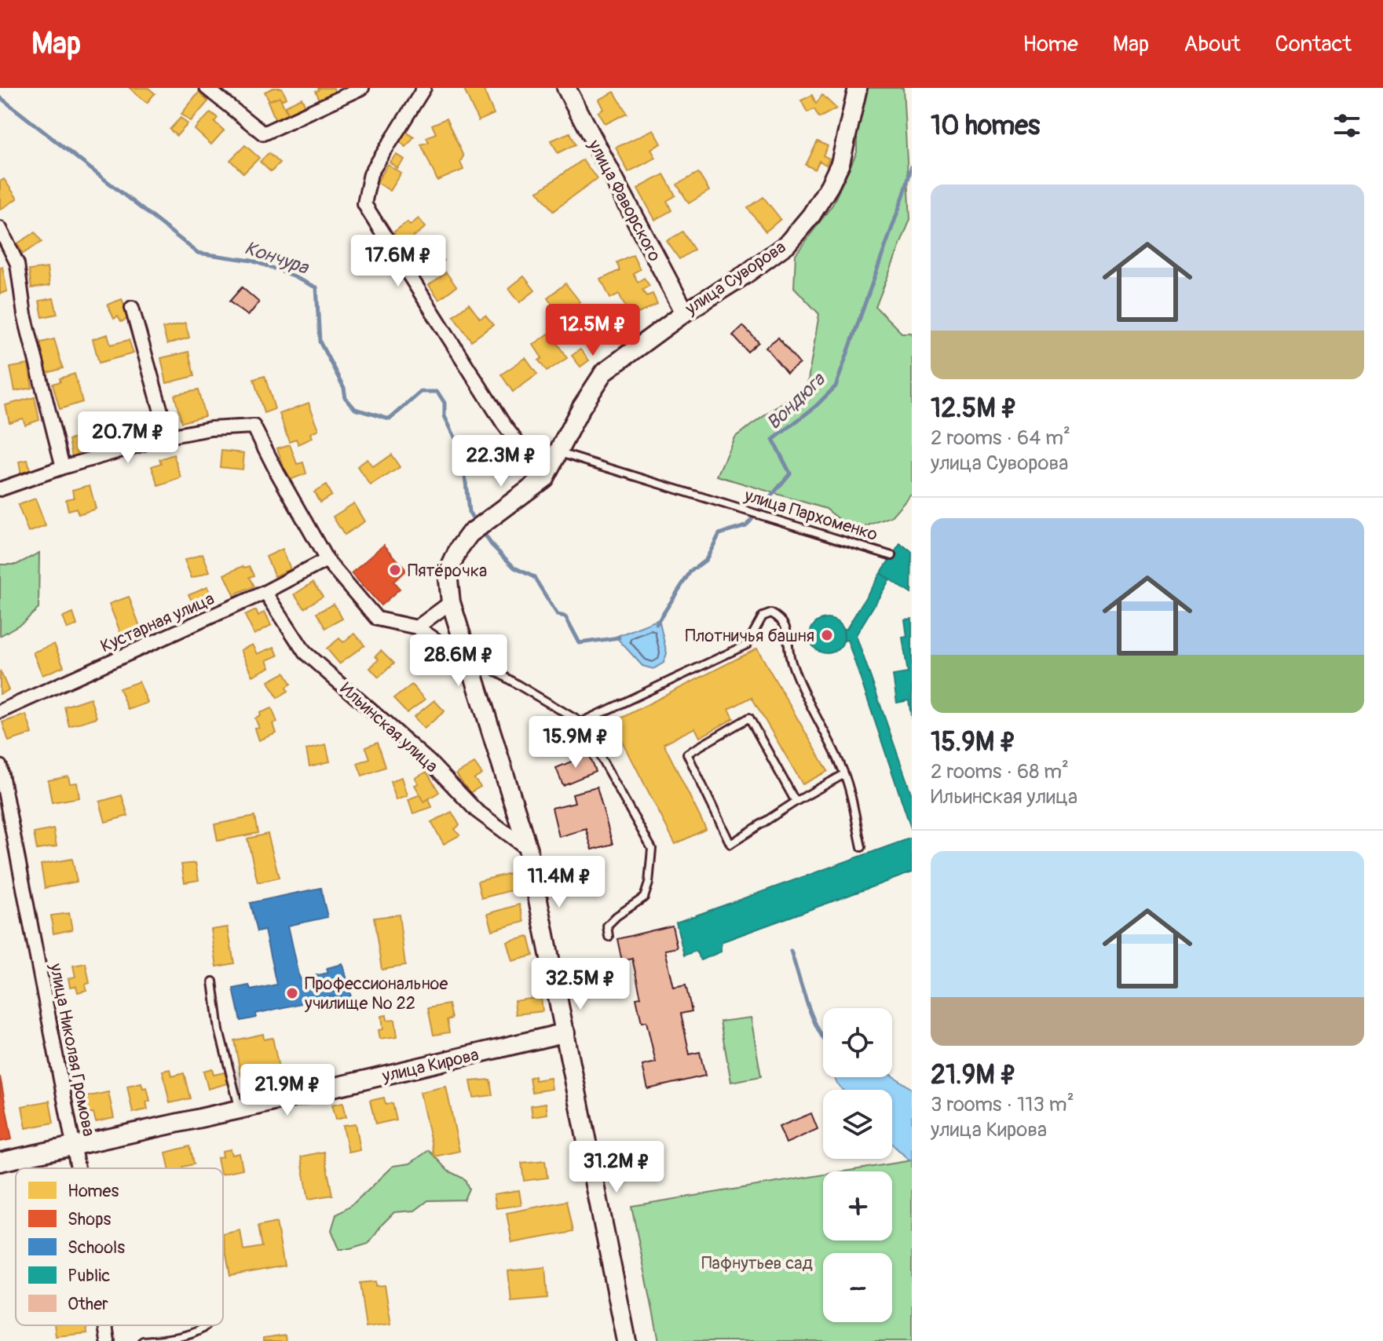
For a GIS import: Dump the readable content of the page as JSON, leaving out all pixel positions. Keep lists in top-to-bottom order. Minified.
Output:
{"streets":{"main road":["улица Фаворского","улица Суворова","улица Кирова"],"street":["Кустарная улица","Ильинская улица","улица Николая Громова"],"lane":["улица Пархоменко"]},"crossings":[["улица Фаворского","улица Суворова"],["улица Суворова","улица Пархоменко"],["Кустарная улица","Ильинская улица"],["улица Николая Громова","улица Кирова"]],"water":["Кончура","Вондюга"],"parks":["Пафнутьев сад"],"places":["Пятёрочка","Плотничья башня","Профессиональное училище № 22"],"legend":["Homes","Shops","Schools","Public","Other"],"page":{"header":"Map","nav":["Home","Map","About","Contact"],"heading":"10 homes","list":[{"name":"12.5M ₽","note":"2 rooms · 64 m² · улица Суворова"},{"name":"15.9M ₽","note":"2 rooms · 68 m² · Ильинская улица"},{"name":"21.9M ₽","note":"3 rooms · 113 m² · улица Кирова"}],"price":["17.6M ₽","12.5M ₽","20.7M ₽","22.3M ₽","28.6M ₽","15.9M ₽","11.4M ₽","32.5M ₽","21.9M ₽","31.2M ₽"],"map_buttons":["+","−"]}}
